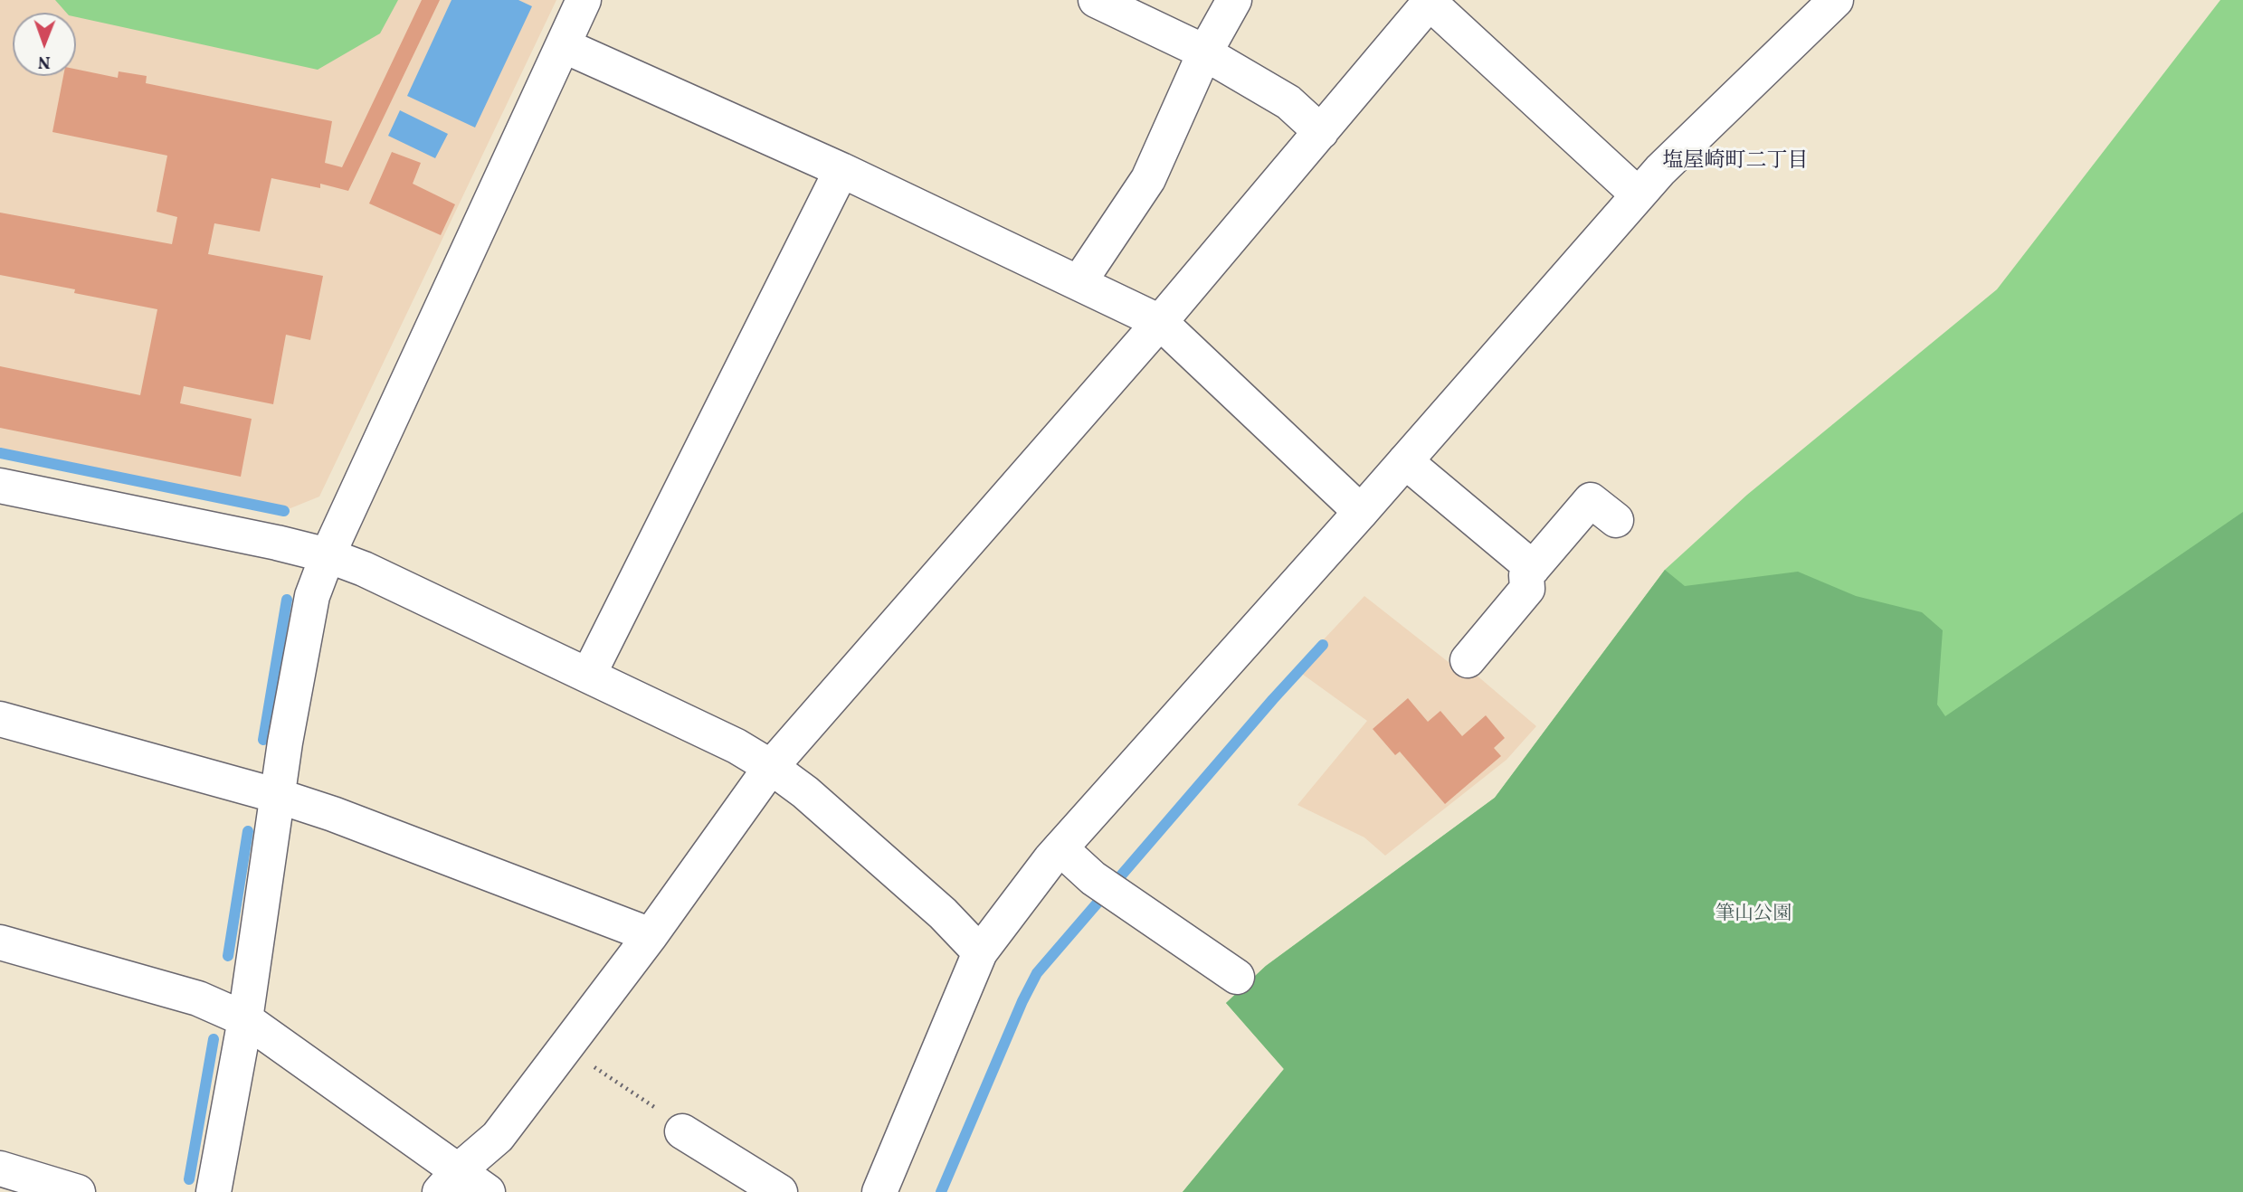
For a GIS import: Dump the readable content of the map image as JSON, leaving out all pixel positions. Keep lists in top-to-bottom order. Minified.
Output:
{"districts":["塩屋崎町二丁目"],"parks":["筆山公園"],"north":"bottom"}
